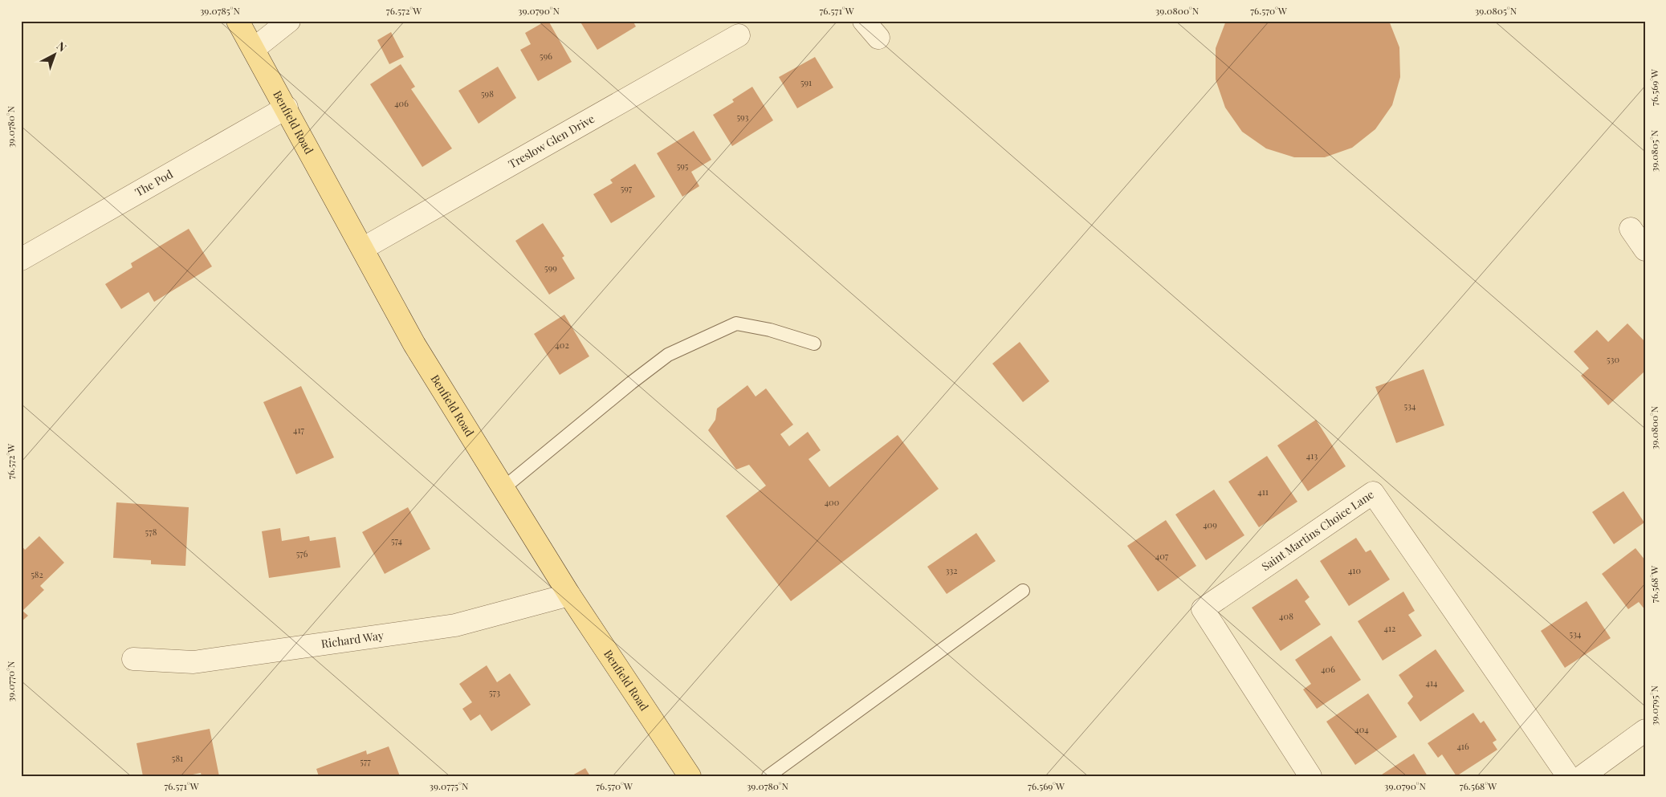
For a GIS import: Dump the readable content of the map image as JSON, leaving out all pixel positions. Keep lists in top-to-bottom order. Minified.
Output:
{"streets":{"main road":["Benfield Road"],"street":["Treslow Glen Drive","The Pod","Saint Martins Choice Lane","Richard Way"]},"crossings":[["Benfield Road","Treslow Glen Drive"],["Benfield Road","The Pod"],["Benfield Road","Richard Way"]],"house_numbers":["596","591","598","406","593","595","597","599","402","530","534","417","413","411","400","409","578","574","576","407","332","410","582","408","412","534","406","414","573","404","416","581","577"],"north":"top right","coordinates":["39.0785°N","76.572°W","39.0790°N","76.571°W","39.0800°N","76.570°W","39.0805°N","76.569°W","39.0780°N","76.568°W","39.0770°N","39.0795°N","39.0775°N"]}
